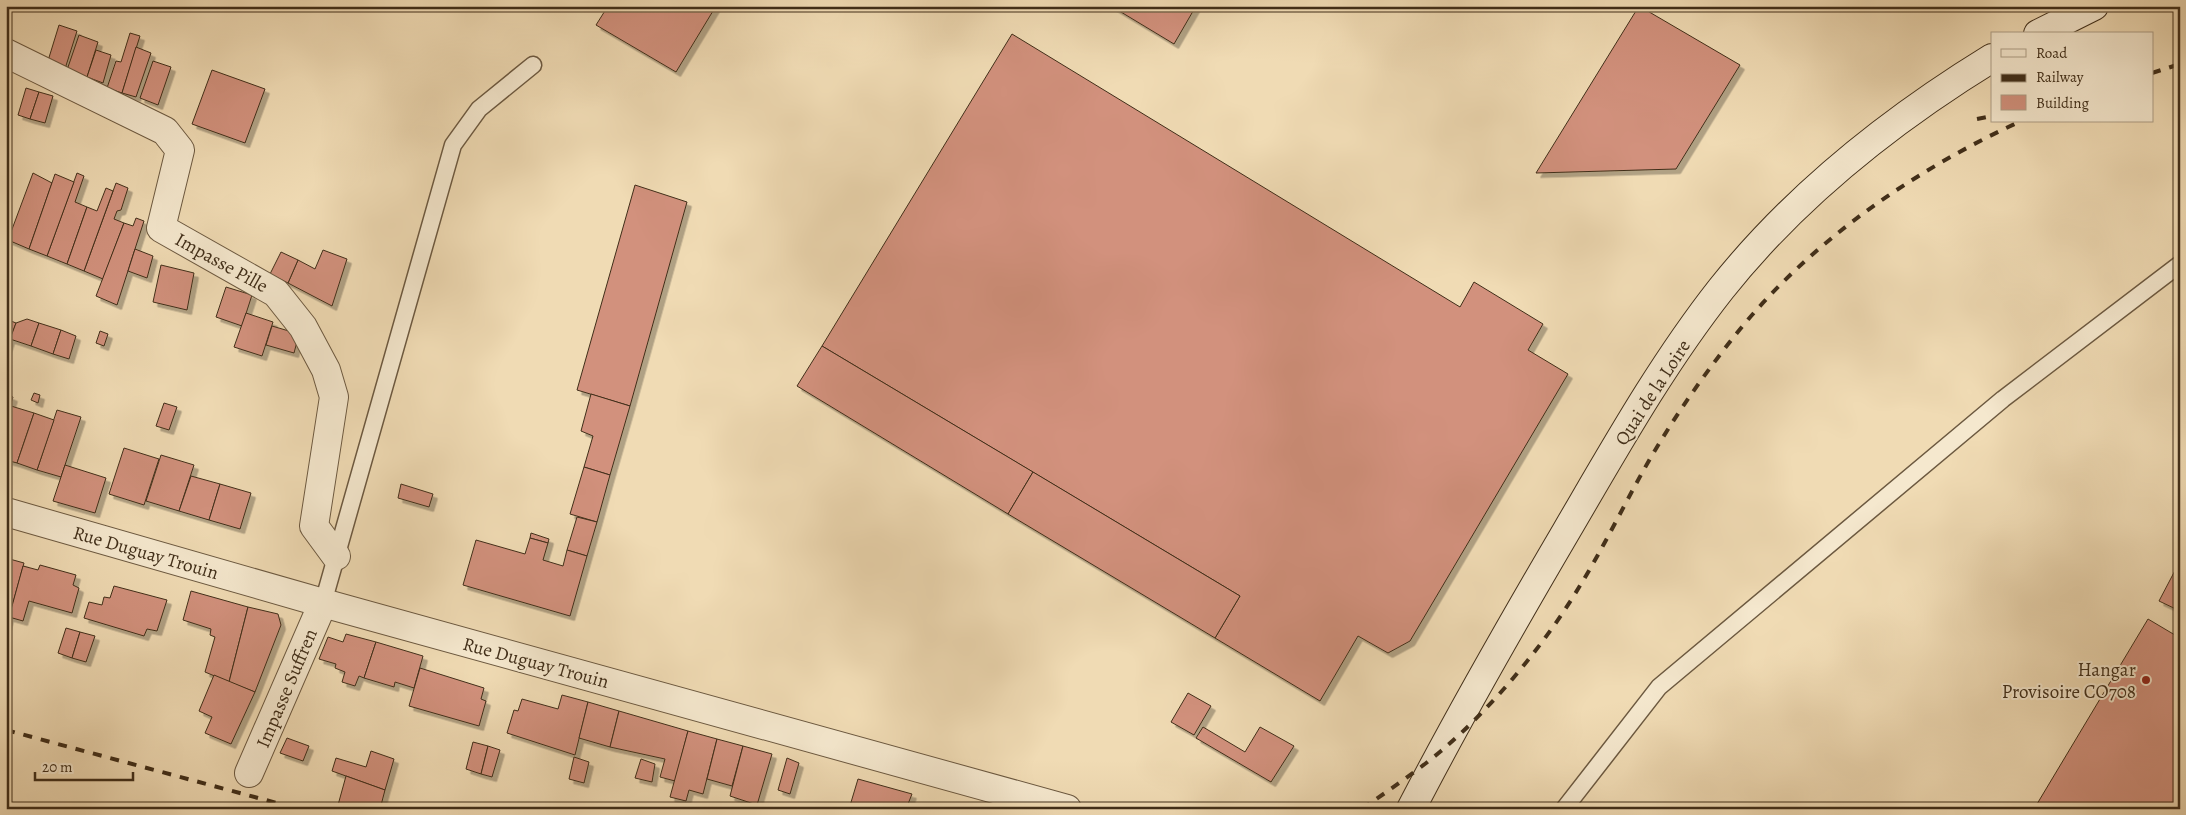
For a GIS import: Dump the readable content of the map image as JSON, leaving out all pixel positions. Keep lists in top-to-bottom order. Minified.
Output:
{"streets":{"street":["Impasse Pille","Quai de la Loire","Rue Duguay Trouin","Impasse Suffren"]},"crossings":[["Rue Duguay Trouin","Impasse Suffren"]],"places":["Hangar Provisoire CO708"],"legend":["Road","Railway","Building"],"scale_bar":"20 m"}
